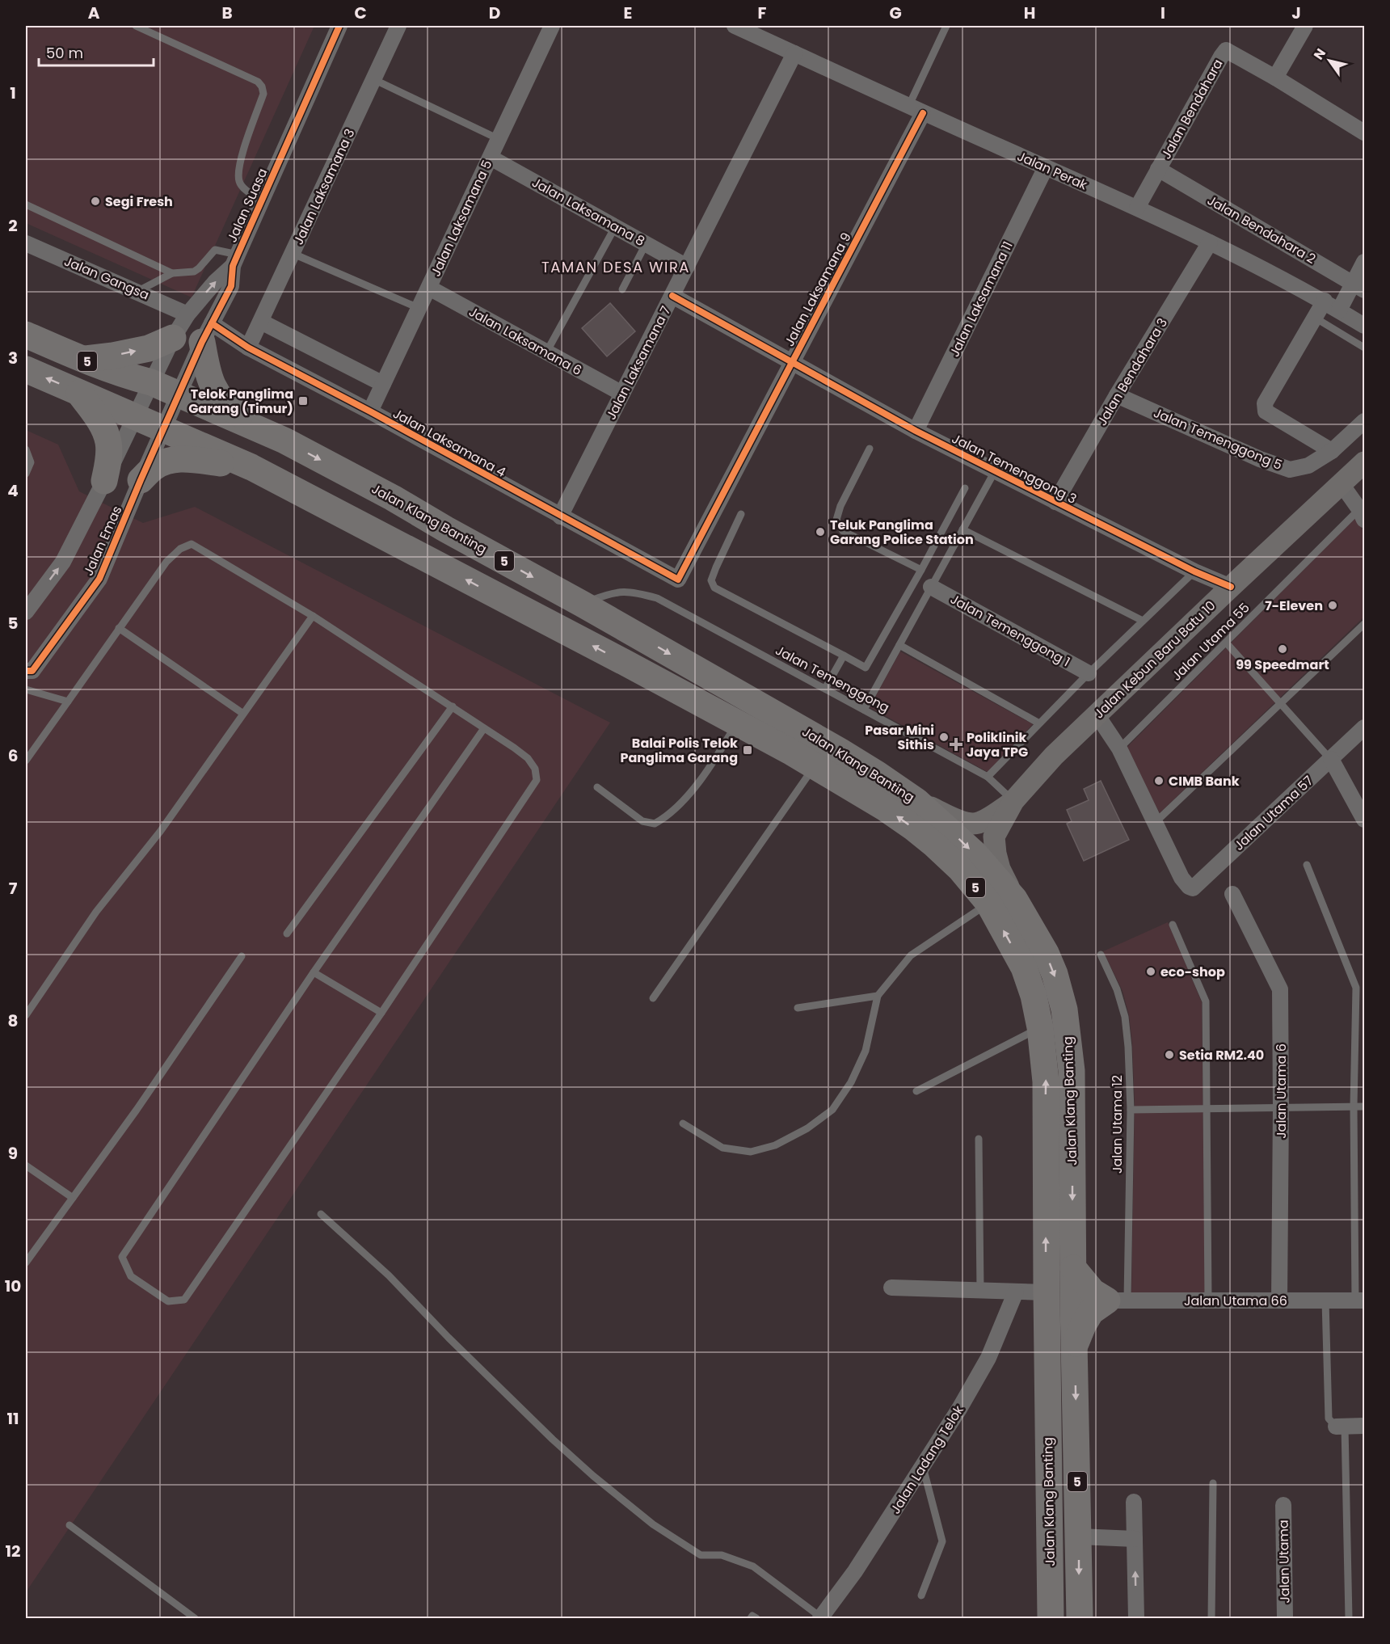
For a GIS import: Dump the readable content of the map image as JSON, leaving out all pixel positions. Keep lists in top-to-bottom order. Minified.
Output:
{"streets":{"highway":["5","Jalan Klang Banting"],"street":["Jalan Bendahara","Jalan Perak","Jalan Laksamana 3","Jalan Suasa","Jalan Laksamana 8","Jalan Laksamana 5","Jalan Bendahara 2","Jalan Gangsa","Jalan Laksamana 9","Jalan Laksamana 11","Jalan Laksamana 6","Jalan Laksamana 7","Jalan Bendahara 3","Jalan Temenggong 5","Jalan Laksamana 4","Jalan Temenggong 3","Jalan Emas","Jalan Temenggong 1","Jalan Kebun Baru Batu 10","Jalan Utama 57","Jalan Utama 6","Jalan Utama 66","Jalan Ladang Telok","Jalan Utama"],"lane":["Jalan Utama 55","Jalan Temenggong","Jalan Utama 12"]},"crossings":[["Jalan Bendahara","Jalan Perak"],["Jalan Bendahara","Jalan Bendahara 2"],["Jalan Perak","Jalan Laksamana 9"],["Jalan Perak","Jalan Laksamana 11"],["Jalan Perak","Jalan Laksamana 7"],["Jalan Perak","Jalan Bendahara 3"],["Jalan Laksamana 3","Jalan Laksamana 4"],["Jalan Suasa","Jalan Laksamana 4"],["Jalan Suasa","Jalan Klang Banting"],["Jalan Suasa","Jalan Emas"],["Jalan Laksamana 8","Jalan Laksamana 5"],["Jalan Laksamana 8","Jalan Laksamana 7"],["Jalan Laksamana 5","Jalan Laksamana 6"],["Jalan Laksamana 5","Jalan Laksamana 4"],["Jalan Gangsa","Jalan Emas"],["Jalan Laksamana 9","Jalan Laksamana 4"],["Jalan Laksamana 9","Jalan Temenggong 3"],["Jalan Laksamana 11","Jalan Temenggong 3"],["Jalan Laksamana 6","Jalan Laksamana 7"],["Jalan Laksamana 7","Jalan Laksamana 4"],["Jalan Laksamana 7","Jalan Temenggong 3"],["Jalan Bendahara 3","Jalan Temenggong 5"],["Jalan Bendahara 3","Jalan Temenggong 3"],["Jalan Temenggong 3","Jalan Kebun Baru Batu 10"],["Jalan Klang Banting","Jalan Emas"],["Jalan Klang Banting","Jalan Temenggong"],["Jalan Klang Banting","Jalan Utama 66"],["Jalan Kebun Baru Batu 10","Jalan Temenggong"],["Jalan Utama 6","Jalan Utama 66"],["Jalan Utama 12","Jalan Utama 66"]],"districts":["TAMAN DESA WIRA"],"places":{"other":["Segi Fresh","Teluk Panglima Garang Police Station","7-Eleven","99 Speedmart","Pasar Mini Sithis","CIMB Bank","eco-shop","Setia RM2.40"],"transit":["Telok Panglima Garang (Timur)","Balai Polis Telok Panglima Garang"],"health":["Poliklinik Jaya TPG"]},"scale_bar":"50 m","north":"top left","grid":{"columns":["A","B","C","D","E","F","G","H","I","J"],"rows":["1","2","3","4","5","6","7","8","9","10","11","12"]}}
